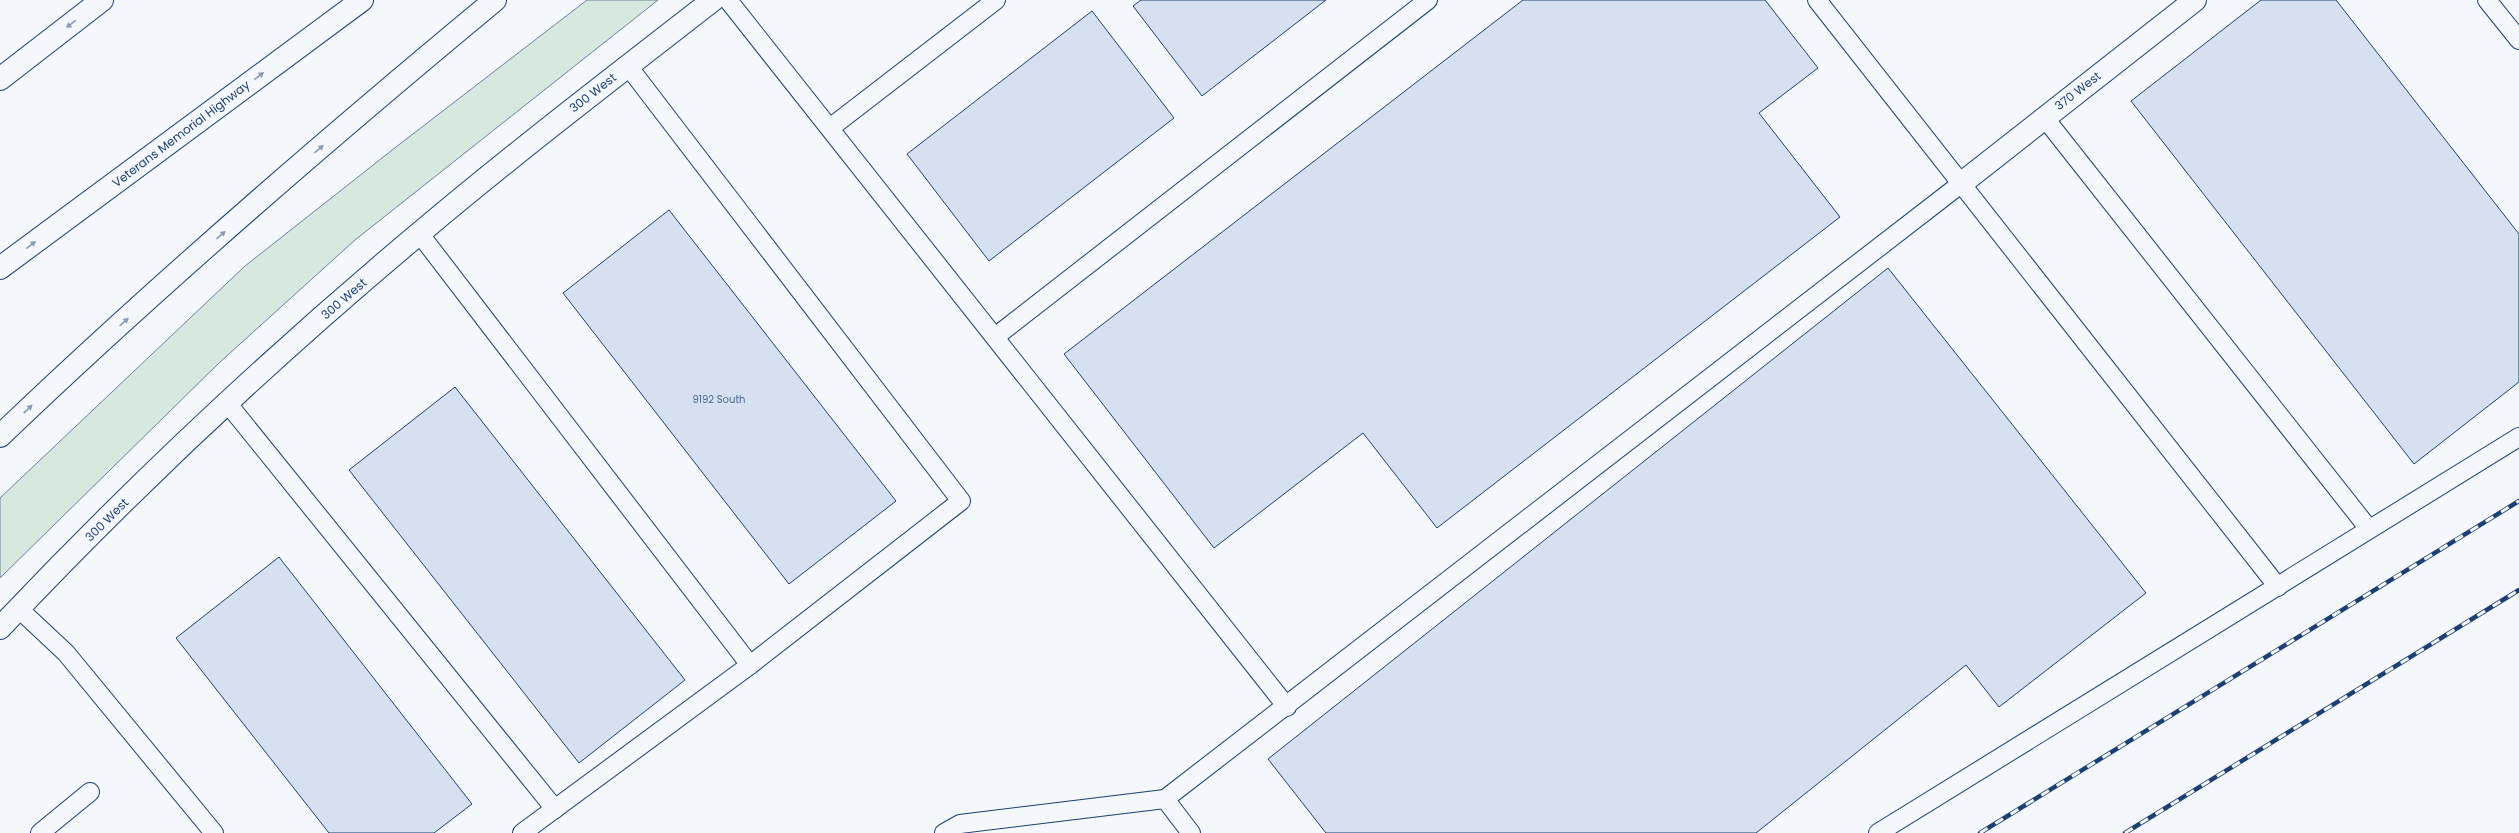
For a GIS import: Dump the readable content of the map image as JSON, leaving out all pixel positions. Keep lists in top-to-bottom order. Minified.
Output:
{"streets":{"main road":["370 West","300 West","Veterans Memorial Highway"]},"house_numbers":["9192 South"]}
